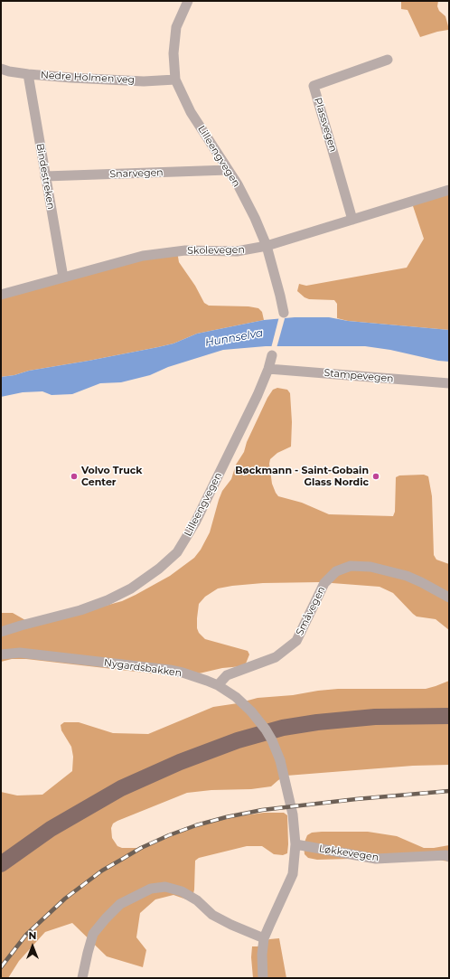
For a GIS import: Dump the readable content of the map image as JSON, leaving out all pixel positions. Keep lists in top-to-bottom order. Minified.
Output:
{"streets":{"street":["Nedre Holmen veg","Plassvegen","Lilleengvegen","Snarvegen","Bindestreken","Skolevegen","Stampevegen","Småvegen","Nygardsbakken","Løkkevegen"]},"crossings":[["Nedre Holmen veg","Lilleengvegen"],["Nedre Holmen veg","Bindestreken"],["Plassvegen","Skolevegen"],["Lilleengvegen","Snarvegen"],["Lilleengvegen","Skolevegen"],["Lilleengvegen","Stampevegen"],["Snarvegen","Bindestreken"],["Bindestreken","Skolevegen"],["Småvegen","Nygardsbakken"],["Nygardsbakken","Løkkevegen"]],"water":["Hunnselva"],"places":["Volvo Truck Center","Bøckmann - Saint-Gobain Glass Nordic"],"north":"top"}
